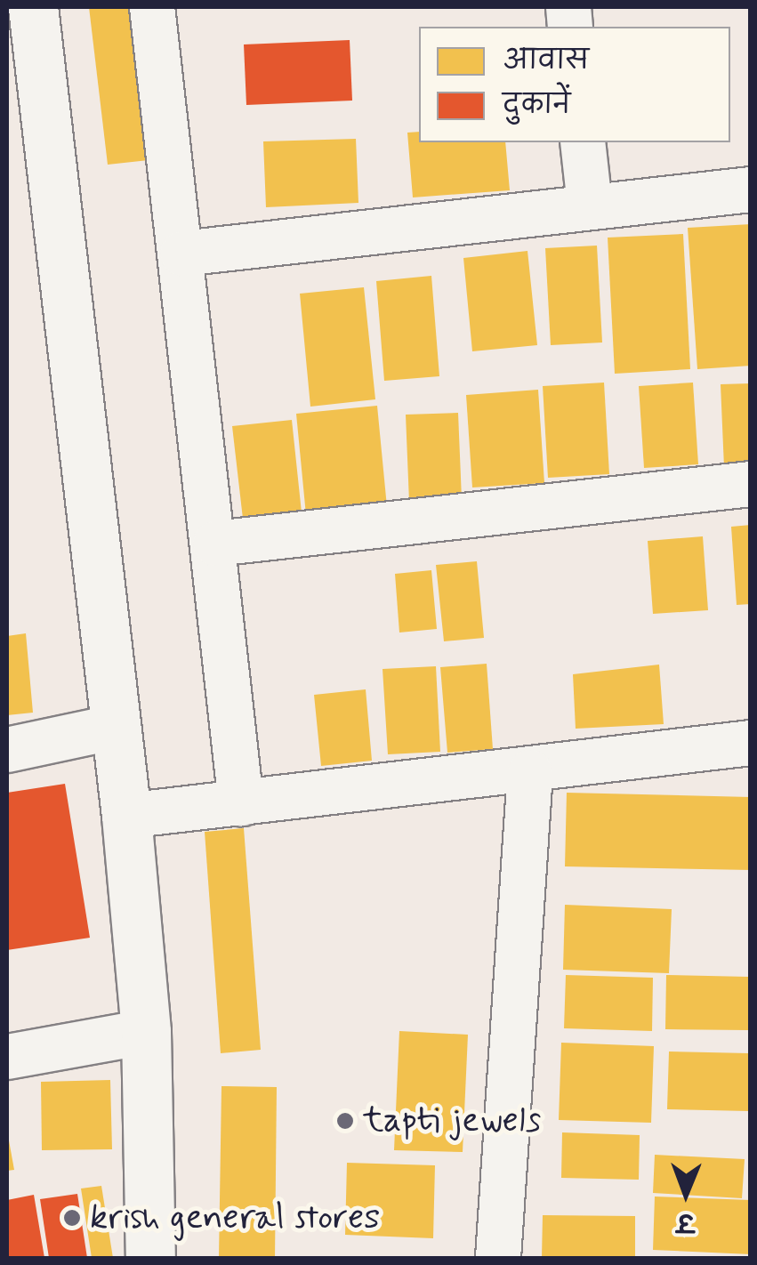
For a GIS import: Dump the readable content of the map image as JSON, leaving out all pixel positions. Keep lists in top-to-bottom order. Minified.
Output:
{"places":["tapti jewels","krish general stores"],"legend":["आवास","दुकानें"],"north":"bottom"}
